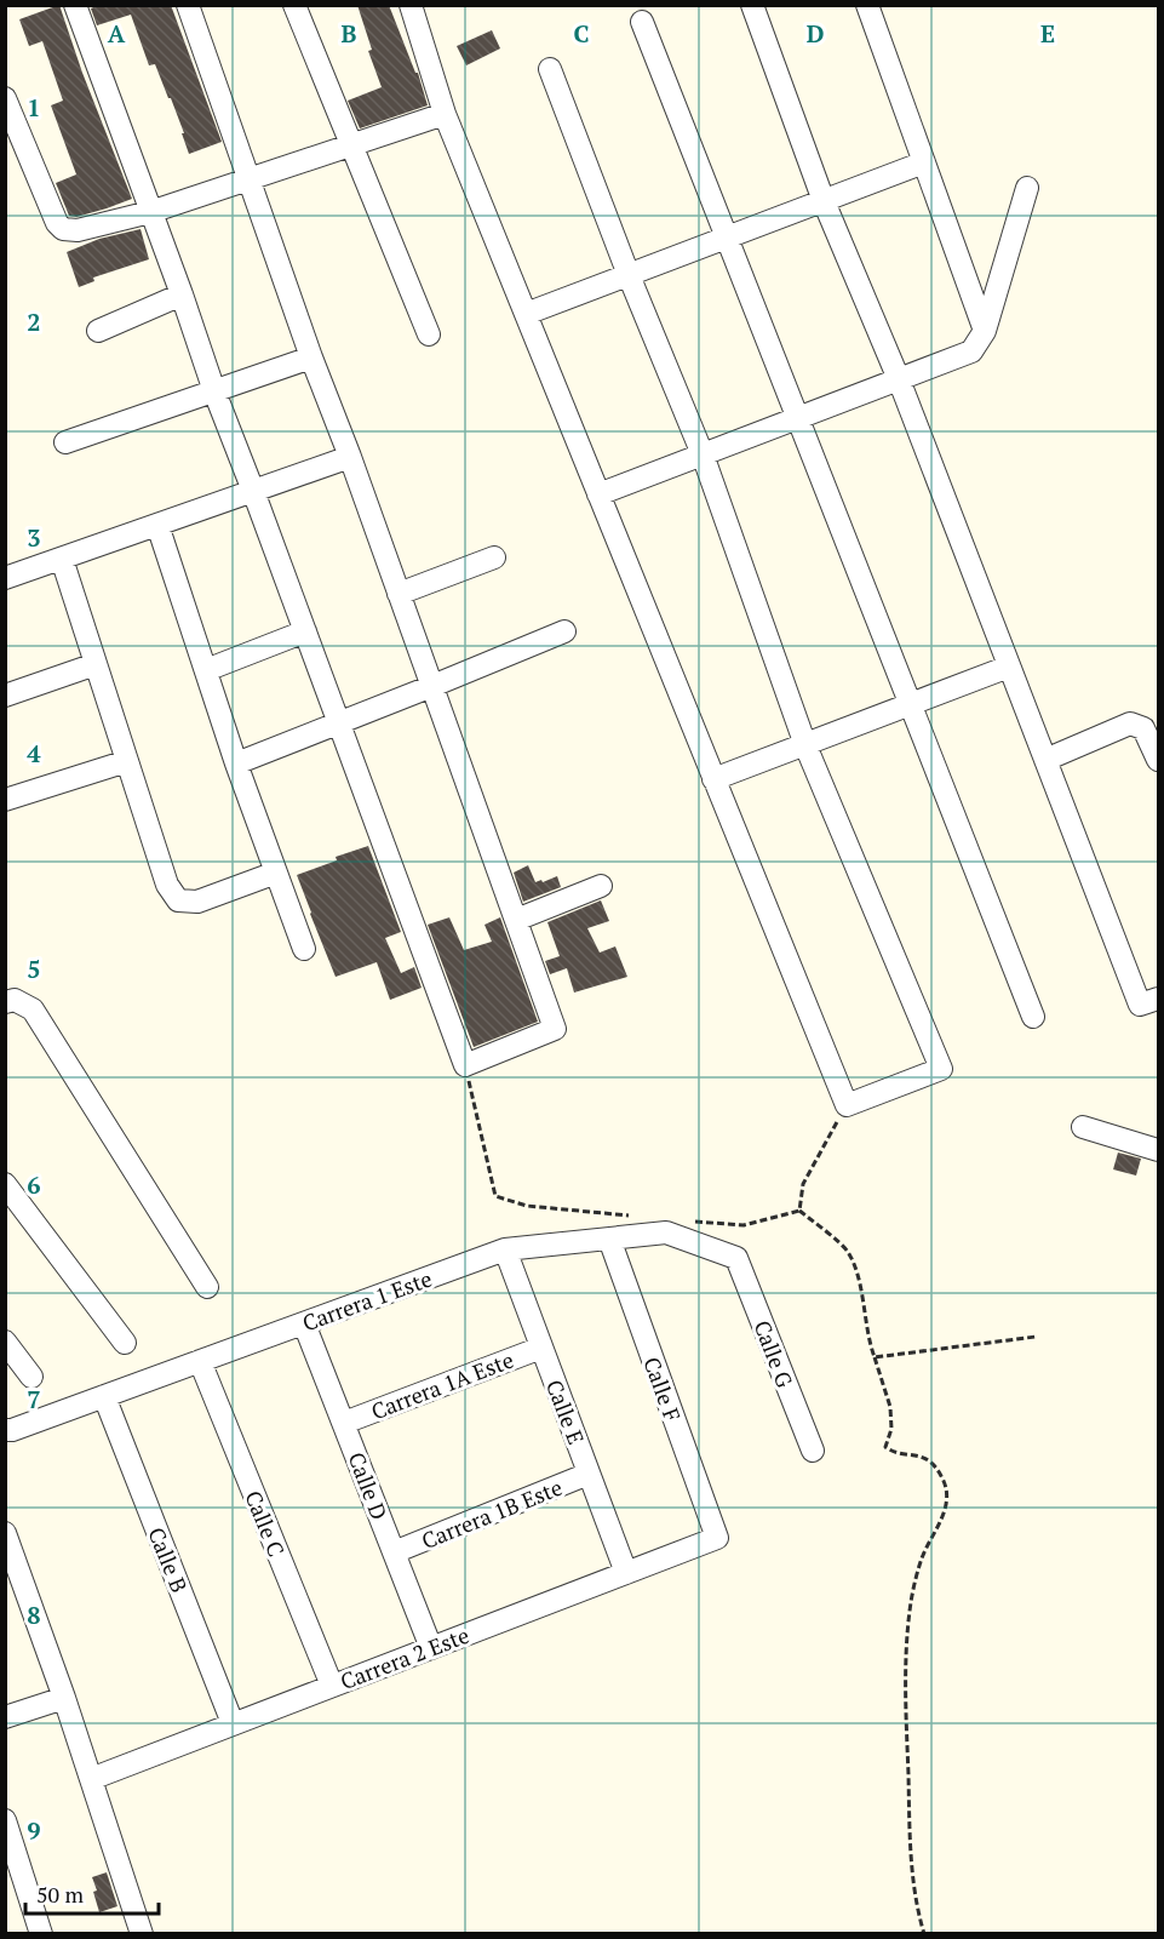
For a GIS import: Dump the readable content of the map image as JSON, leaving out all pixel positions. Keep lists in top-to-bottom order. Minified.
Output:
{"streets":{"street":["Carrera 1 Este","Calle G","Carrera 1A Este","Calle F","Calle E","Calle D","Carrera 1B Este","Calle C","Calle B","Carrera 2 Este"]},"crossings":[["Carrera 1 Este","Calle G"],["Carrera 1 Este","Calle F"],["Carrera 1 Este","Calle E"],["Carrera 1 Este","Calle D"],["Carrera 1 Este","Calle C"],["Carrera 1 Este","Calle B"],["Carrera 1A Este","Calle E"],["Carrera 1A Este","Calle D"],["Calle F","Carrera 2 Este"],["Calle E","Carrera 1B Este"],["Calle E","Carrera 2 Este"],["Calle D","Carrera 1B Este"],["Calle D","Carrera 2 Este"],["Calle C","Carrera 2 Este"],["Calle B","Carrera 2 Este"]],"scale_bar":"50 m","grid":{"columns":["A","B","C","D","E"],"rows":["1","2","3","4","5","6","7","8","9"]}}
